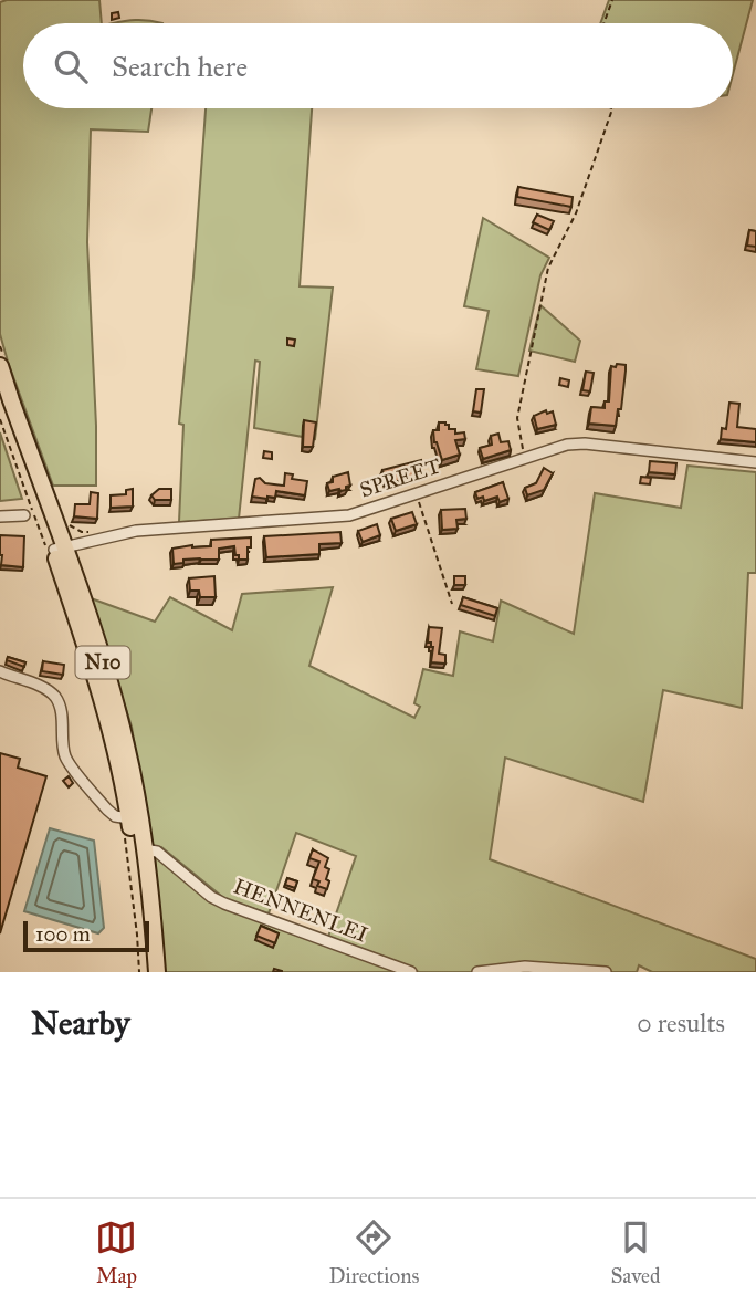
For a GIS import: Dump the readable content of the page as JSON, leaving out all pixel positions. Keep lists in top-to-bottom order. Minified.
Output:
{"streets":{"main road":["N10"],"street":["SPREET","HENNENLEI"]},"crossings":[["SPREET","N10"],["N10","HENNENLEI"]],"scale_bar":"100 m","page":{"search":"Search here","scale":"100 m","heading":["Nearby","0 results"],"nav":["Map","Directions","Saved"]}}
